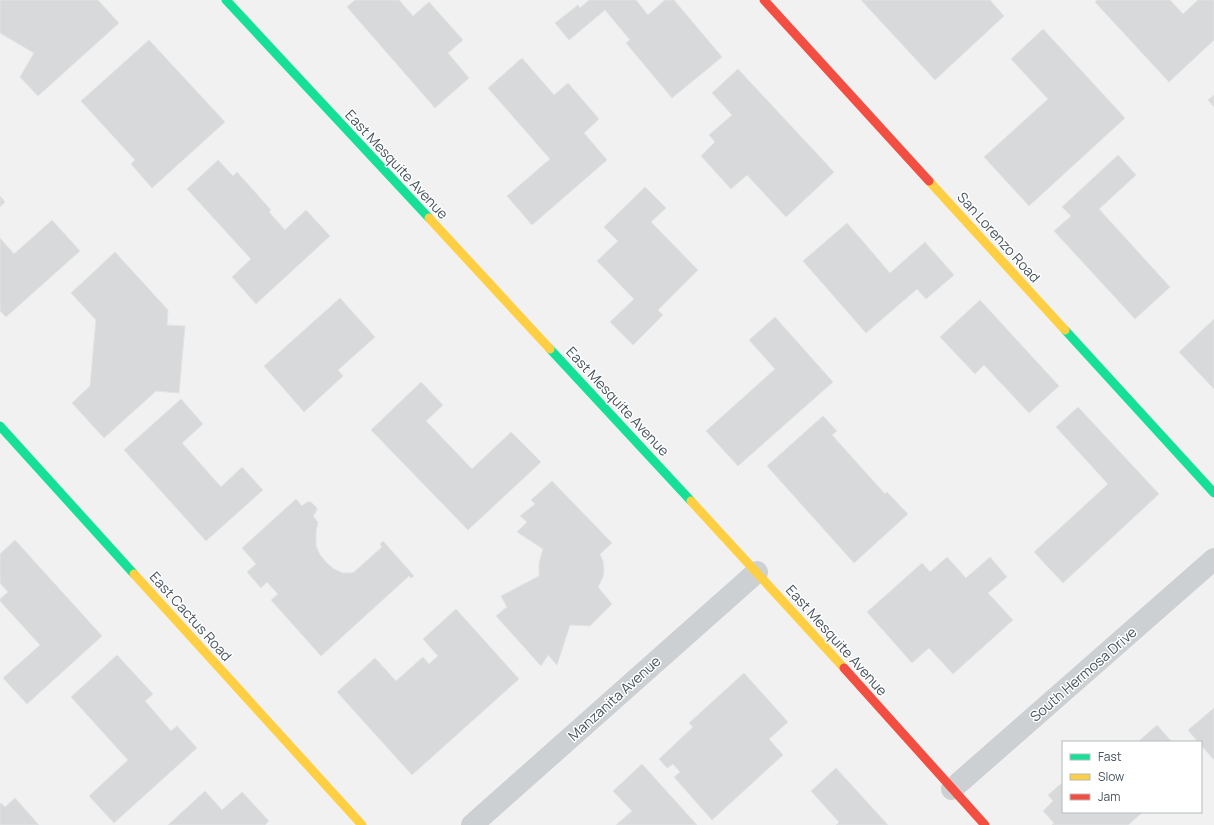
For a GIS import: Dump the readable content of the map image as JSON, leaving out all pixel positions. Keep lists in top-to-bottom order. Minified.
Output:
{"streets":{"street":["East Mesquite Avenue","San Lorenzo Road","East Cactus Road","South Hermosa Drive","Manzanita Avenue"]},"crossings":[["East Mesquite Avenue","South Hermosa Drive"],["East Mesquite Avenue","Manzanita Avenue"]],"legend":["Fast","Slow","Jam"]}
